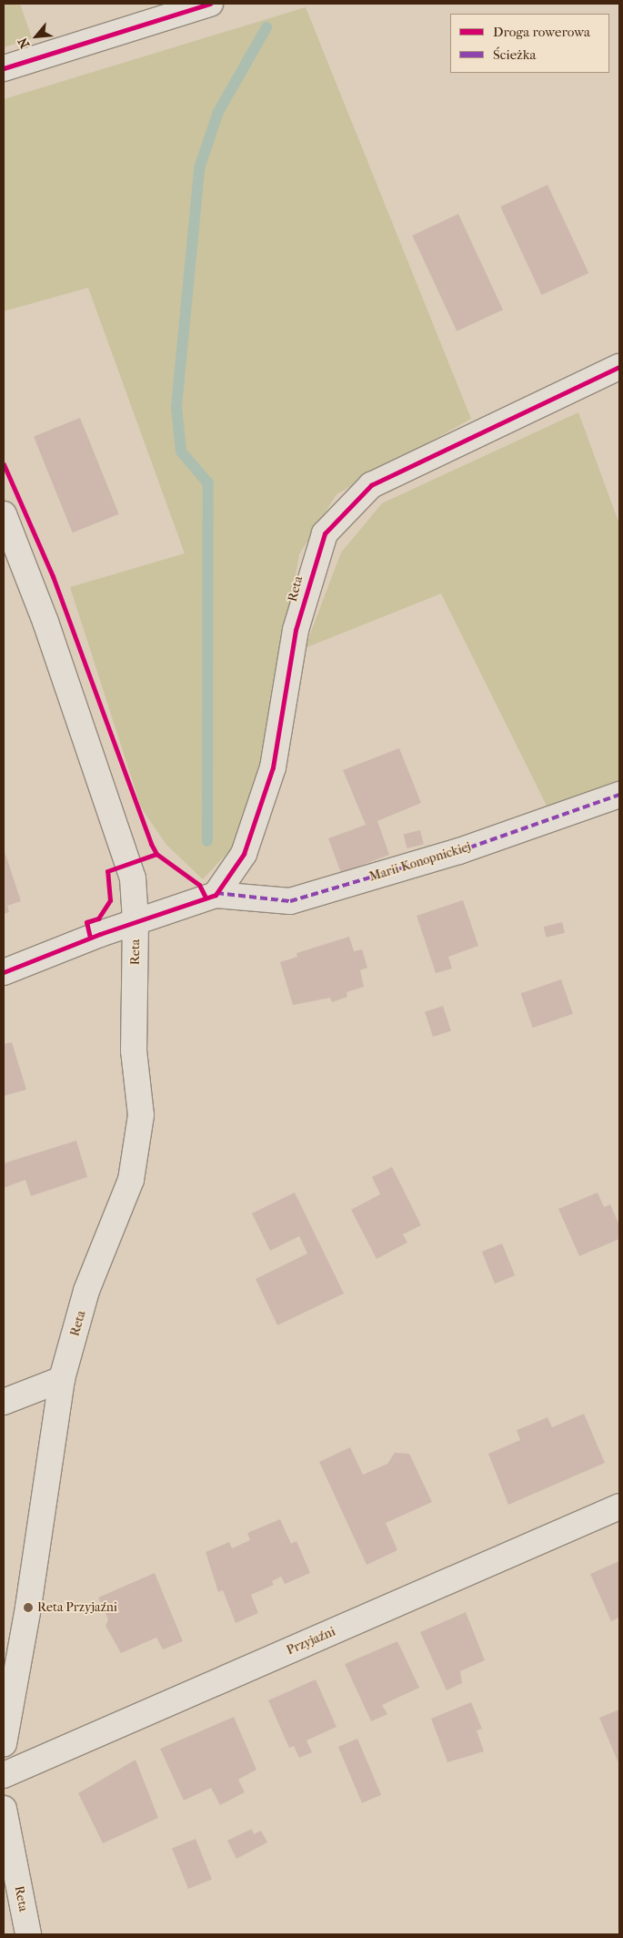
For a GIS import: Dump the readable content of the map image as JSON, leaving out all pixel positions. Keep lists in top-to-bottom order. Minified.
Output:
{"streets":{"street":["Reta","Marii Konopnickiej","Przyjaźni"]},"crossings":[["Reta","Marii Konopnickiej"]],"places":["Reta Przyjaźni"],"legend":["Droga rowerowa","Ścieżka"],"north":"bottom left"}
